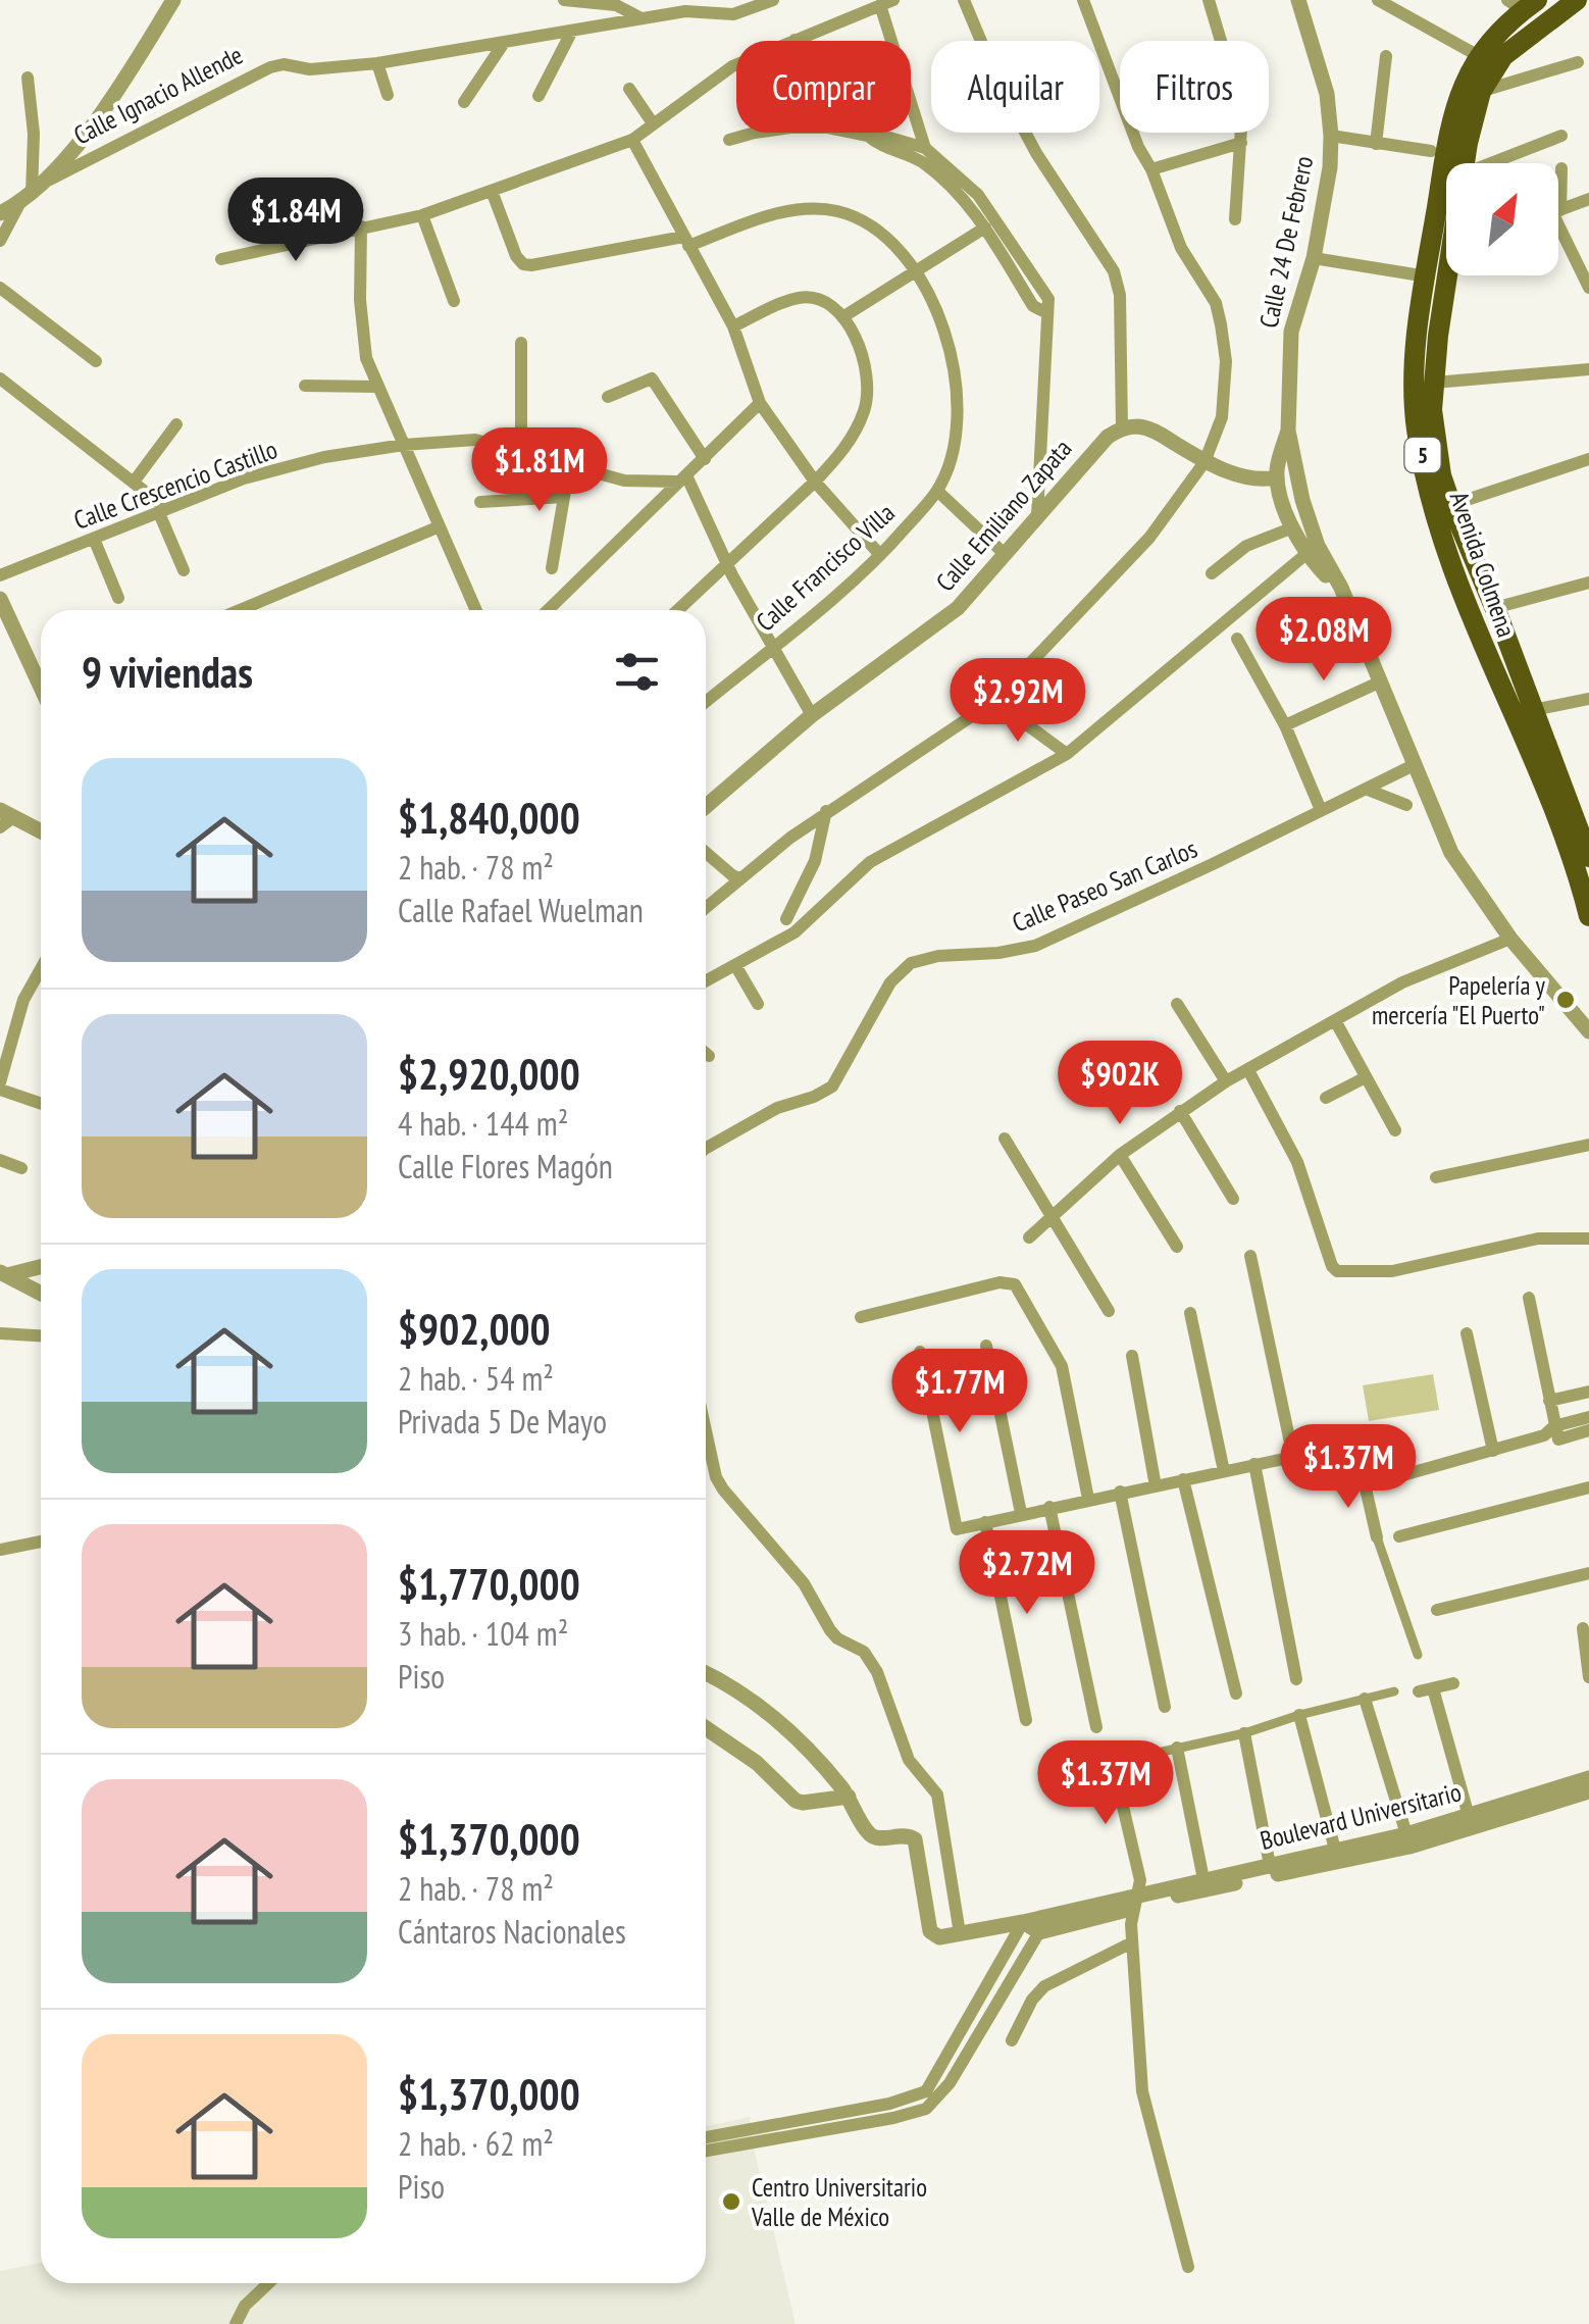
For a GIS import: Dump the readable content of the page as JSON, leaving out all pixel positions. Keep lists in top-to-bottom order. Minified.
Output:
{"streets":{"main road":["5","Avenida Colmena"],"street":["Calle Ignacio Allende","Calle 24 De Febrero","Calle Crescencio Castillo","Calle Emiliano Zapata","Calle Francisco Villa","Calle Paseo San Carlos","Boulevard Universitario"]},"crossings":[["Calle 24 De Febrero","Calle Paseo San Carlos"],["5","Avenida Colmena"]],"places":["Papelería y mercería \"El Puerto\"","Centro Universitario Valle de México"],"north":"top right","page":{"chip":["Comprar","Alquilar","Filtros"],"price":["$1.84M","$1.81M","$2.08M","$2.92M","$902K","$1.77M","$1.37M","$2.72M","$1.37M"],"heading":"9 viviendas","list":[{"name":"$1,840,000","note":"2 hab. · 78 m² · Calle Rafael Wuelman"},{"name":"$2,920,000","note":"4 hab. · 144 m² · Calle Flores Magón"},{"name":"$902,000","note":"2 hab. · 54 m² · Privada 5 De Mayo"},{"name":"$1,770,000","note":"3 hab. · 104 m² · Piso"},{"name":"$1,370,000","note":"2 hab. · 78 m² · Cántaros Nacionales"},{"name":"$1,370,000","note":"2 hab. · 62 m² · Piso"}]}}
